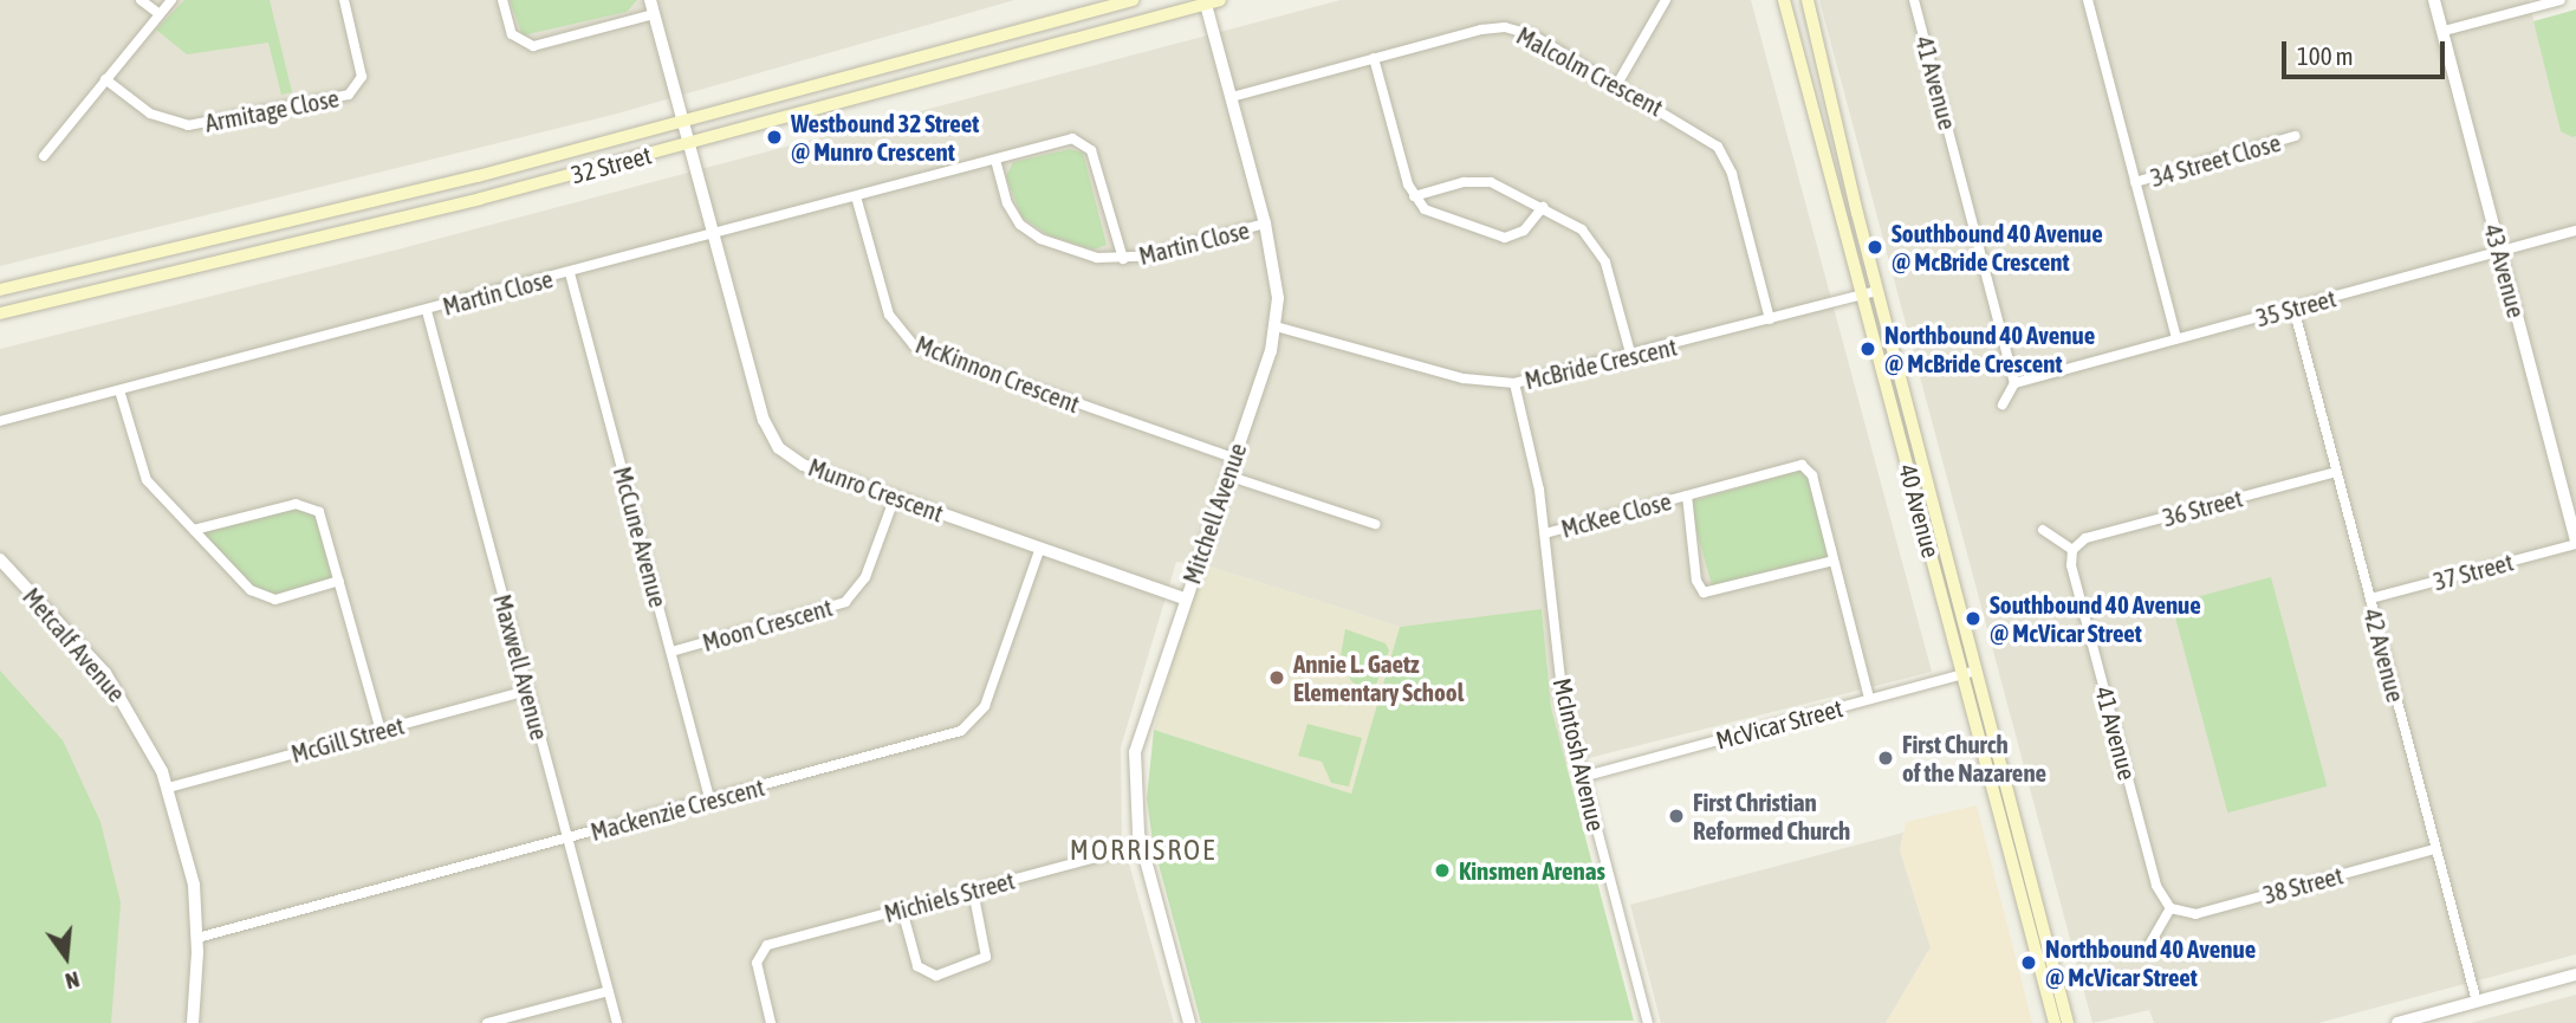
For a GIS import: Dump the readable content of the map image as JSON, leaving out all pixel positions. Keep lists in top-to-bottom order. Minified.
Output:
{"streets":{"main road":["32 Street","40 Avenue"],"street":["Malcolm Crescent","41 Avenue","Armitage Close","34 Street Close","Martin Close","43 Avenue","35 Street","McBride Crescent","McKinnon Crescent","Munro Crescent","36 Street","Mitchell Avenue","McKee Close","McCune Avenue","37 Street","Moon Crescent","Metcalf Avenue","42 Avenue","Maxwell Avenue","McVicar Street","McGill Street","McIntosh Avenue","Mackenzie Crescent","38 Street","Michiels Street"]},"crossings":[["Malcolm Crescent","McBride Crescent"],["Malcolm Crescent","Mitchell Avenue"],["41 Avenue","35 Street"],["41 Avenue","36 Street"],["41 Avenue","38 Street"],["32 Street","Munro Crescent"],["32 Street","Mitchell Avenue"],["Martin Close","McKinnon Crescent"],["Martin Close","Munro Crescent"],["Martin Close","Mitchell Avenue"],["Martin Close","McCune Avenue"],["Martin Close","Maxwell Avenue"],["43 Avenue","35 Street"],["43 Avenue","37 Street"],["35 Street","42 Avenue"],["McBride Crescent","40 Avenue"],["McBride Crescent","Mitchell Avenue"],["McBride Crescent","McIntosh Avenue"],["McKinnon Crescent","Mitchell Avenue"],["Munro Crescent","Mitchell Avenue"],["Munro Crescent","Moon Crescent"],["Munro Crescent","Mackenzie Crescent"],["36 Street","42 Avenue"],["40 Avenue","McVicar Street"],["Mitchell Avenue","Michiels Street"],["McKee Close","McVicar Street"],["McKee Close","McIntosh Avenue"],["McCune Avenue","Moon Crescent"],["McCune Avenue","Mackenzie Crescent"],["37 Street","42 Avenue"],["Metcalf Avenue","McGill Street"],["Metcalf Avenue","Mackenzie Crescent"],["42 Avenue","38 Street"],["Maxwell Avenue","McGill Street"],["Maxwell Avenue","Mackenzie Crescent"],["McVicar Street","McIntosh Avenue"]],"districts":["MORRISROE"],"places":["Westbound 32 Street @ Munro Crescent","Southbound 40 Avenue @ McBride Crescent","Northbound 40 Avenue @ McBride Crescent","Southbound 40 Avenue @ McVicar Street","Annie L. Gaetz Elementary School","First Church of the Nazarene","First Christian Reformed Church","Kinsmen Arenas","Northbound 40 Avenue @ McVicar Street"],"scale_bar":"100 m","north":"bottom"}
